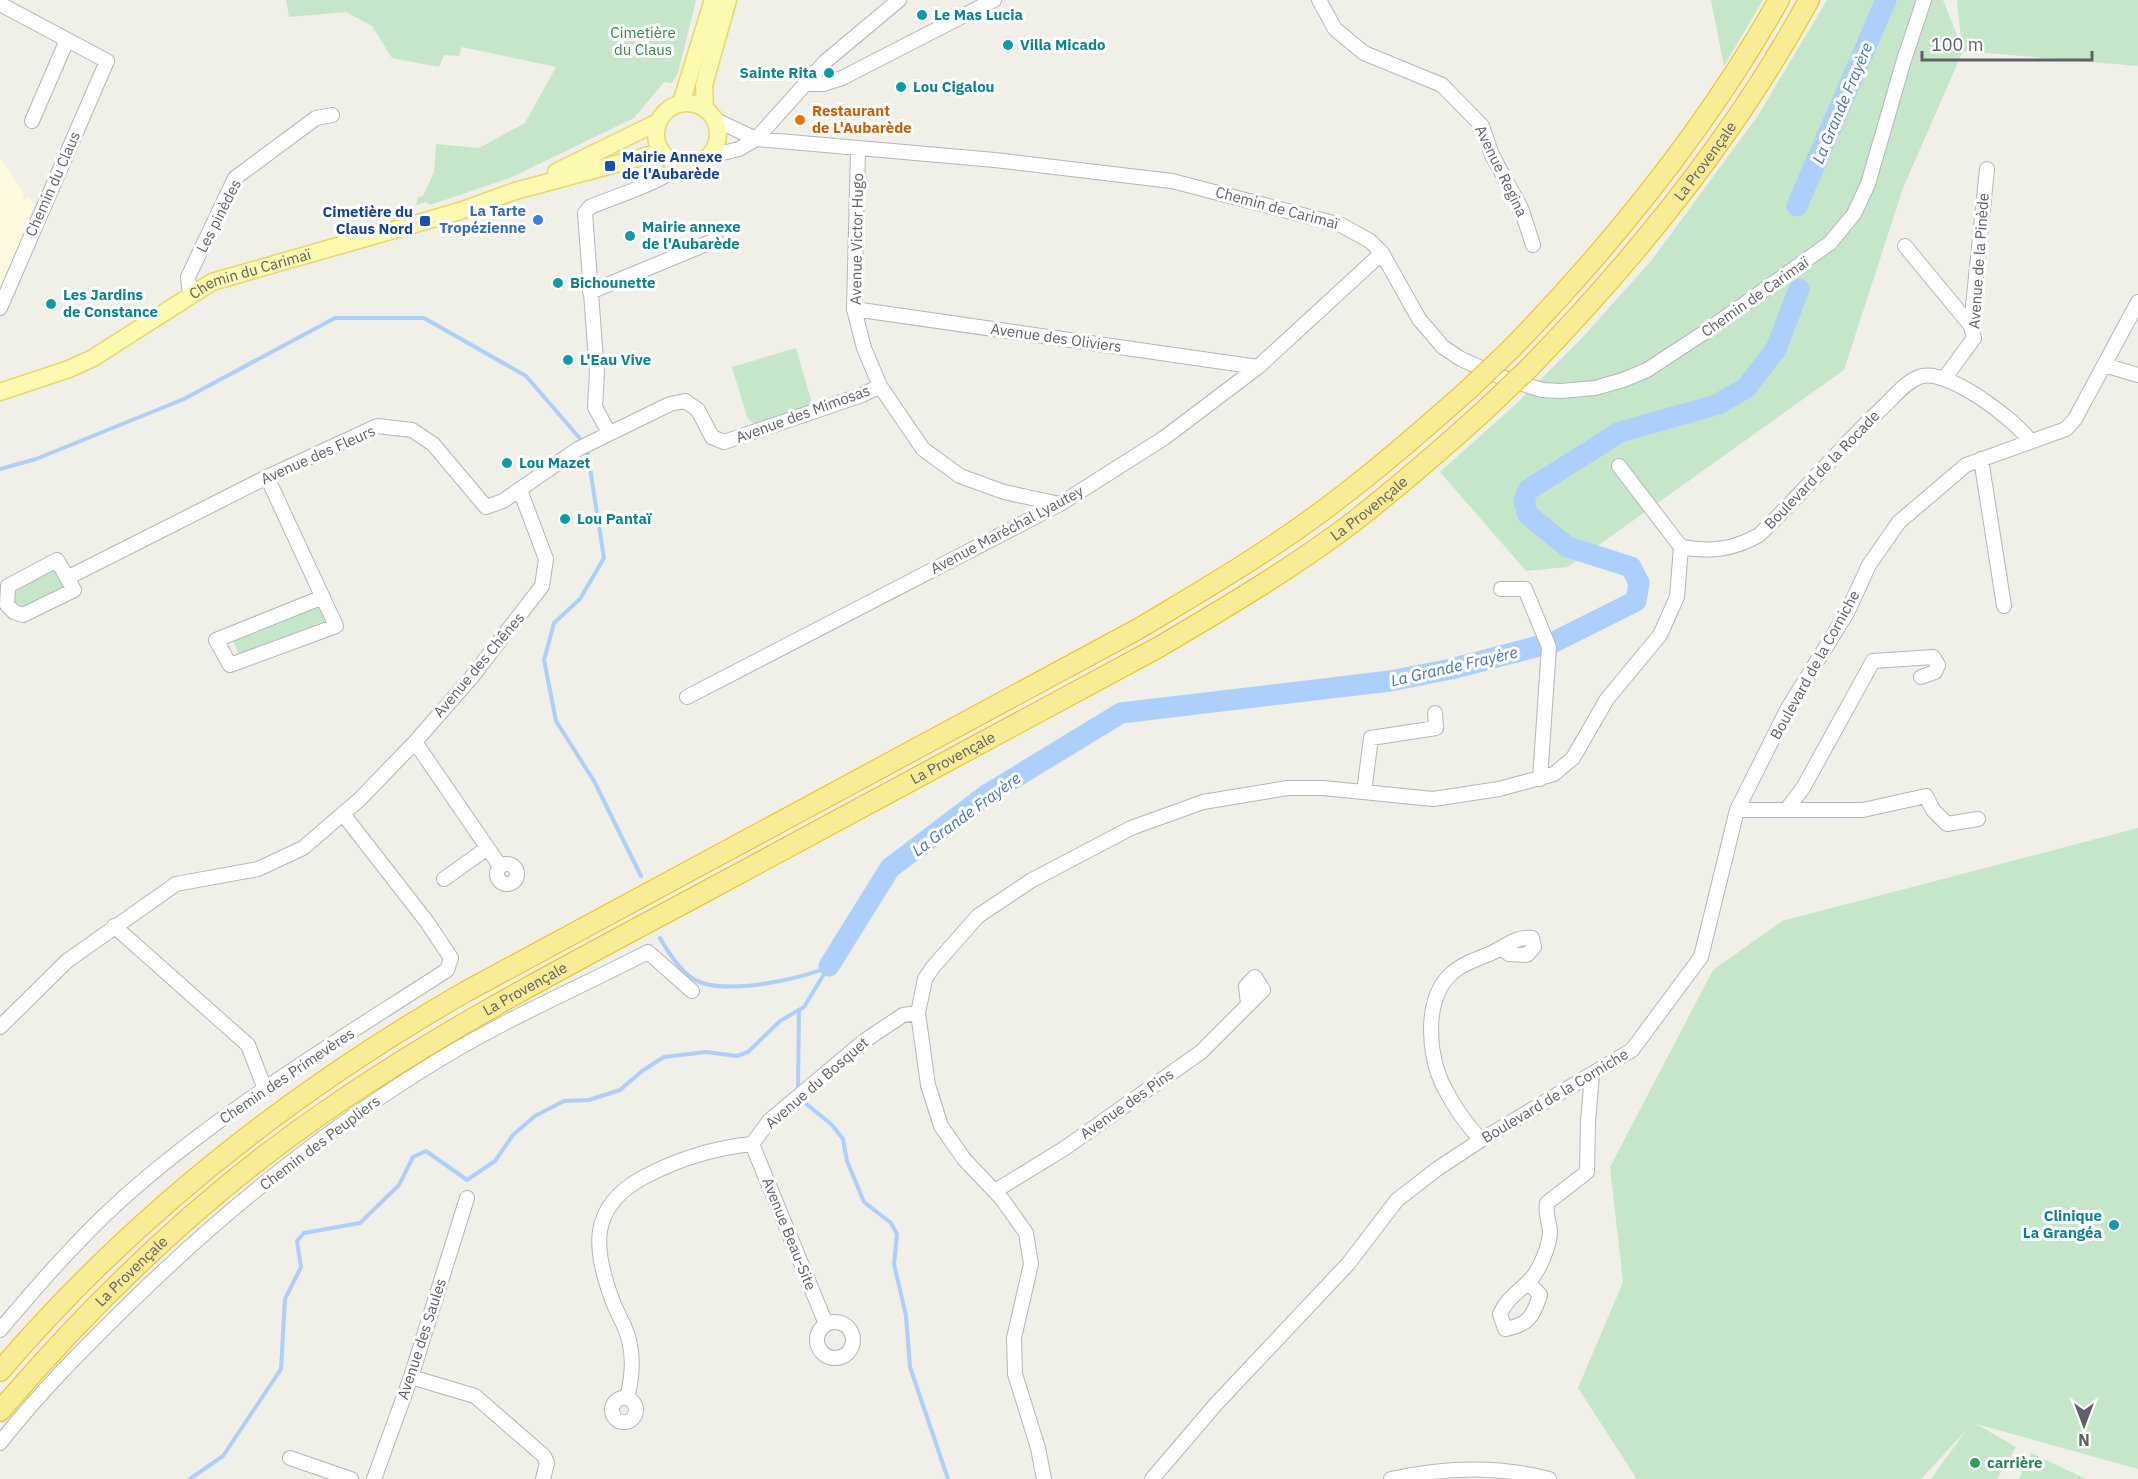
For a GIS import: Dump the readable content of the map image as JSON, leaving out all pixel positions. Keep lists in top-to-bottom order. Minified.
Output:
{"streets":{"highway":["La Provençale"],"main road":["Chemin du Carimaï"],"street":["Avenue Regina","Chemin du Claus","Chemin de Carimaï","Les pinèdes","Avenue Victor Hugo","Avenue de la Pinède","Avenue des Oliviers","Avenue des Mimosas","Avenue des Fleurs","Boulevard de la Rocade","Avenue Maréchal Lyautey","Avenue des Chênes","Boulevard de la Corniche","Chemin des Primevères","Avenue du Bosquet","Avenue des Pins","Chemin des Peupliers","Avenue Beau-Site","Avenue des Saules"]},"crossings":[["Chemin de Carimaï","Avenue Victor Hugo"],["Chemin de Carimaï","Chemin du Carimaï"],["Chemin de Carimaï","Avenue Maréchal Lyautey"],["Les pinèdes","Chemin du Carimaï"],["Avenue Victor Hugo","Avenue des Oliviers"],["Avenue Victor Hugo","Avenue des Mimosas"],["Avenue Victor Hugo","Avenue Maréchal Lyautey"],["Avenue de la Pinède","Boulevard de la Rocade"],["Avenue des Oliviers","Avenue Maréchal Lyautey"],["Avenue des Mimosas","Avenue des Fleurs"],["Avenue des Fleurs","Avenue des Chênes"],["Avenue des Chênes","Chemin des Primevères"],["Avenue du Bosquet","Avenue Beau-Site"]],"water":["La Grande Frayère"],"parks":["Cimetière du Claus"],"places":{"other":["Le Mas Lucia","Villa Micado","Sainte Rita","Lou Cigalou","Restaurant de L'Aubarède","La Tarte Tropézienne","Mairie annexe de l'Aubarède","Bichounette","Les Jardins de Constance","L'Eau Vive","Lou Mazet","Lou Pantaï","Clinique La Grangéa","carrière"],"transit":["Mairie Annexe de l'Aubarède","Cimetière du Claus Nord"]},"scale_bar":"100 m","north":"bottom"}
